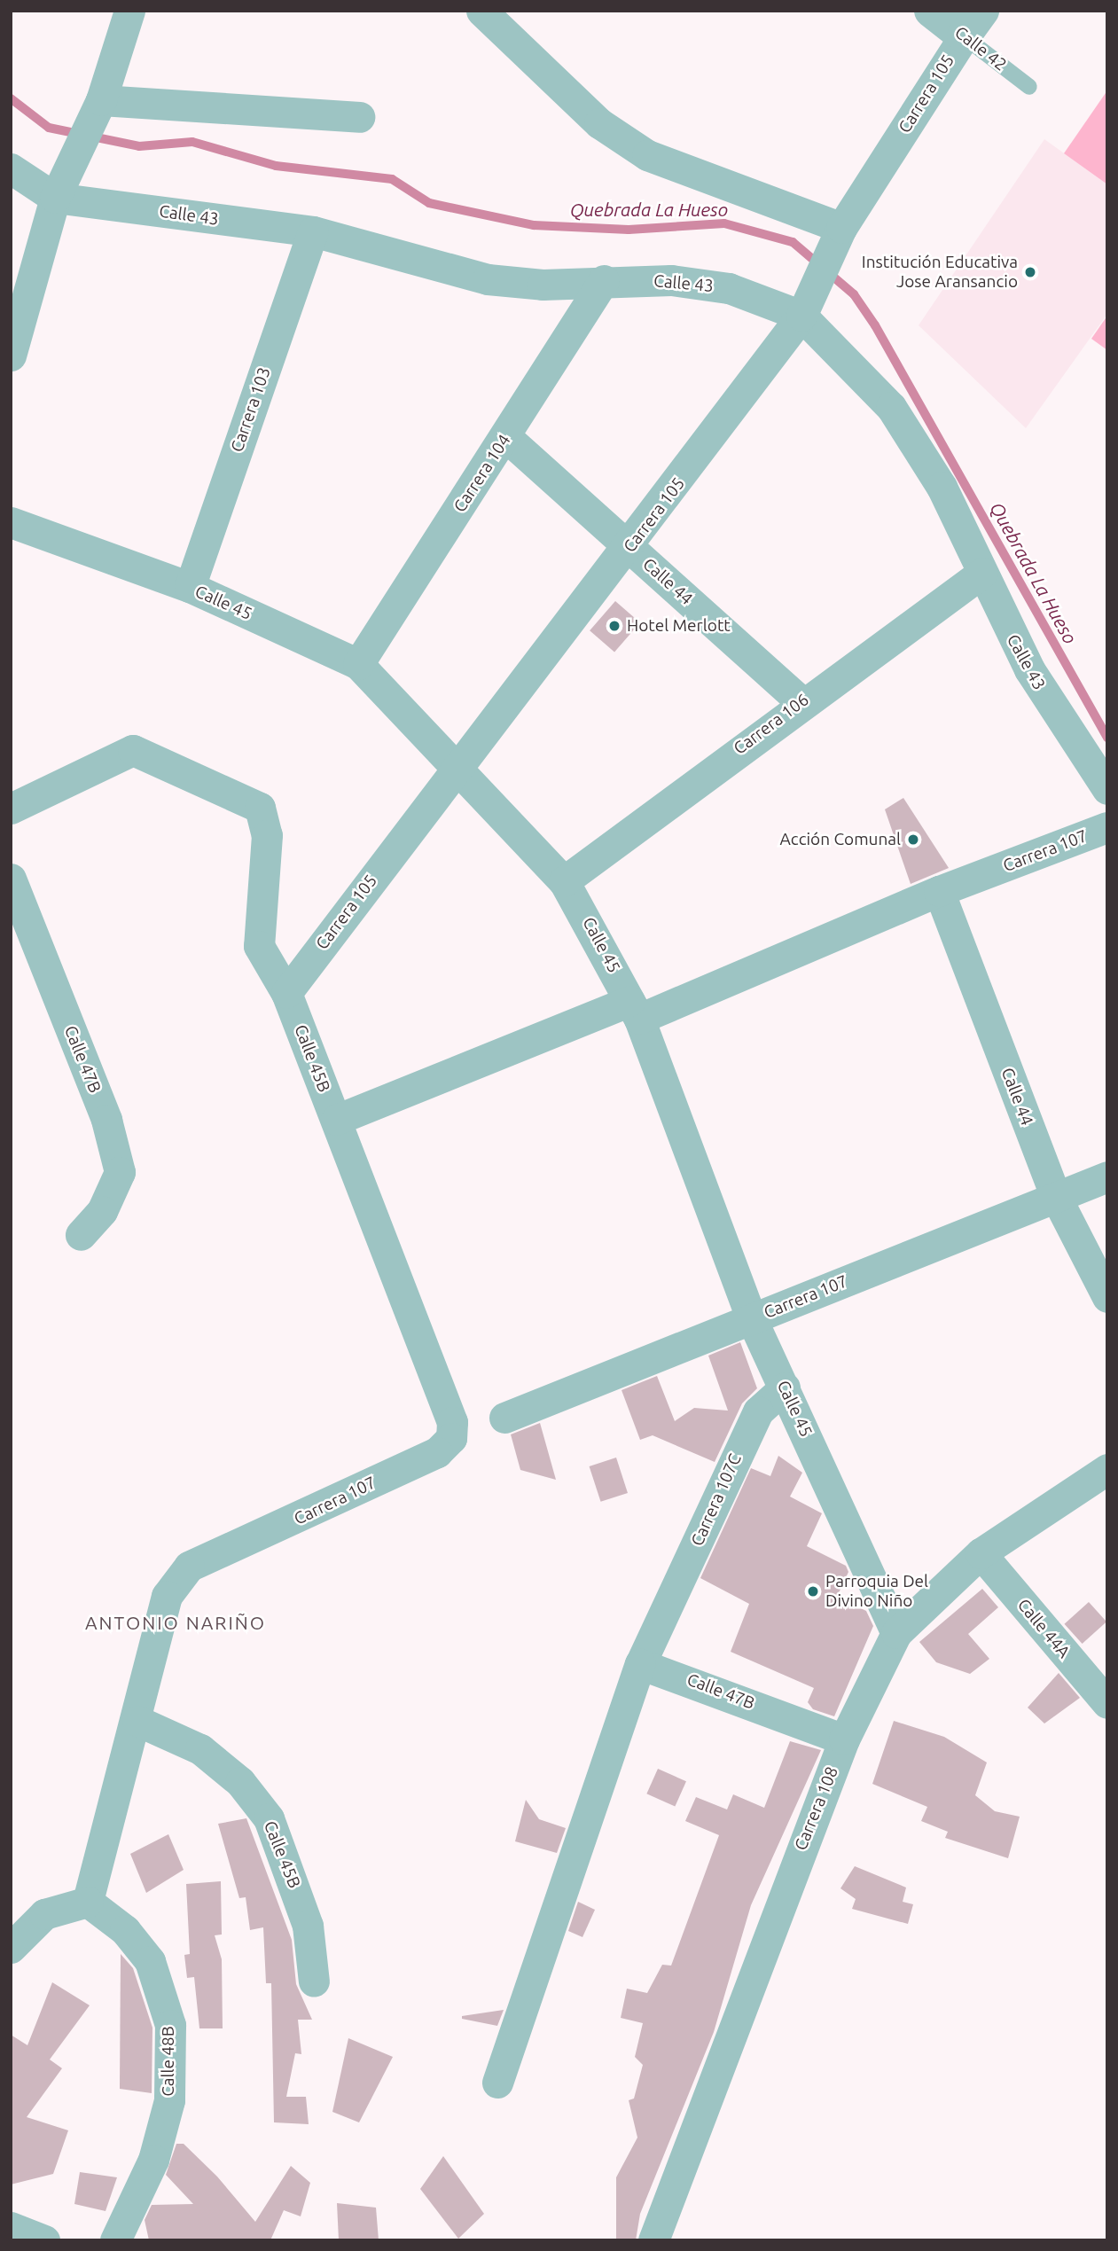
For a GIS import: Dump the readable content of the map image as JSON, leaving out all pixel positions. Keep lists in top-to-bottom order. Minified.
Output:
{"streets":{"street":["Calle 42","Carrera 105","Calle 43","Carrera 103","Carrera 104","Calle 44","Calle 45","Carrera 106","Carrera 107","Calle 45B","Calle 47B","Carrera 107C","Calle 44A","Carrera 108","Calle 48B"]},"crossings":[["Calle 42","Carrera 105"],["Carrera 105","Calle 43"],["Carrera 105","Calle 44"],["Carrera 105","Calle 45"],["Carrera 105","Calle 45B"],["Calle 43","Carrera 103"],["Calle 43","Carrera 104"],["Calle 43","Carrera 106"],["Carrera 103","Calle 45"],["Carrera 104","Calle 44"],["Carrera 104","Calle 45"],["Calle 44","Carrera 106"],["Calle 44","Carrera 107"],["Calle 45","Carrera 106"],["Calle 45","Carrera 107"],["Calle 45","Carrera 107C"],["Calle 45","Carrera 108"],["Carrera 107","Calle 45B"],["Carrera 107","Calle 48B"],["Calle 47B","Carrera 107C"],["Calle 47B","Carrera 108"],["Calle 44A","Carrera 108"]],"districts":["ANTONIO NARIÑO"],"water":["Quebrada La Hueso"],"places":["Institución Educativa Jose Aransancio","Hotel Merlott","Acción Comunal","Parroquia Del Divino Niño"]}
